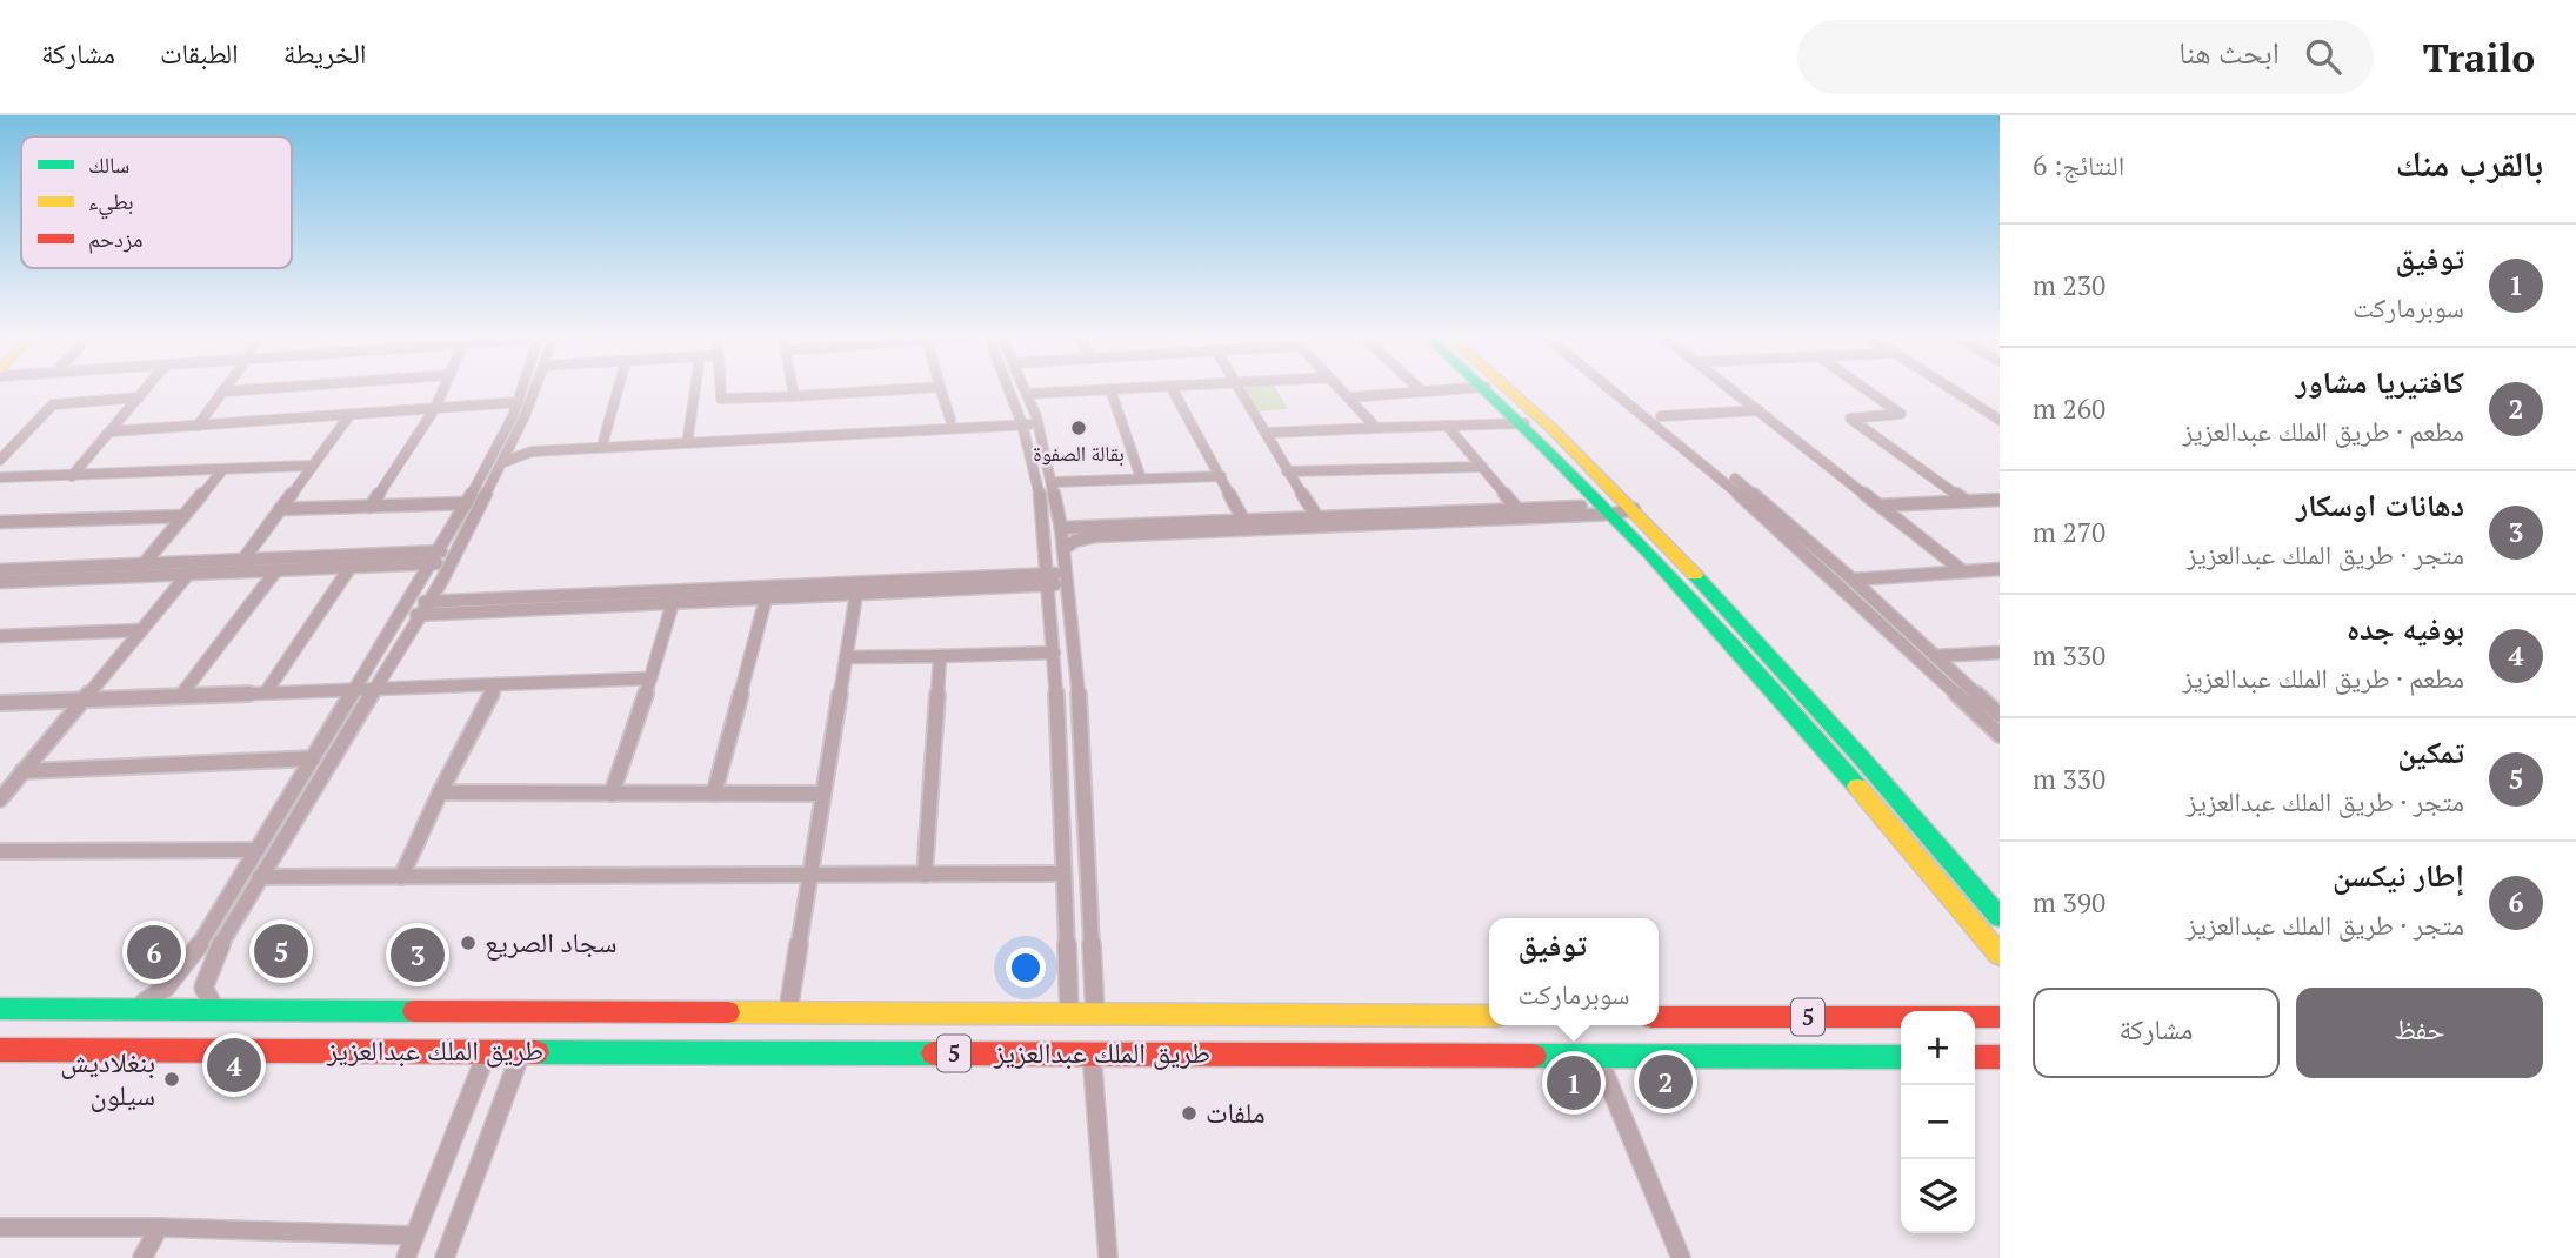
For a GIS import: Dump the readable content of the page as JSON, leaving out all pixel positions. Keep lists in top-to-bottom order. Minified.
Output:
{"streets":{"main road":["5","طريق الملك عبدالعزيز"]},"places":["بقالة الصفوة","سجاد الصريع","بنغلاديش سيلون","ملفات"],"legend":["سالك","بطيء","مزدحم"],"page":{"header":"Trailo","search":"ابحث هنا","nav":["الخريطة","الطبقات","مشاركة"],"heading":["بالقرب منك","النتائج: 6"],"list":[{"mark":"1","name":"توفيق","note":"سوبرماركت","value":"230 m"},{"mark":"2","name":"كافتيريا مشاور","note":"مطعم · طريق الملك عبدالعزيز","value":"260 m"},{"mark":"3","name":"دهانات اوسكار","note":"متجر · طريق الملك عبدالعزيز","value":"270 m"},{"mark":"4","name":"بوفيه جده","note":"مطعم · طريق الملك عبدالعزيز","value":"330 m"},{"mark":"5","name":"تمكين","note":"متجر · طريق الملك عبدالعزيز","value":"330 m"},{"mark":"6","name":"إطار نيكسن","note":"متجر · طريق الملك عبدالعزيز","value":"390 m"}],"popup":["توفيق","سوبرماركت"],"pins":["5","6","3","4","2","1"],"buttons":["حفظ","مشاركة"],"map_buttons":["+","−"]}}
